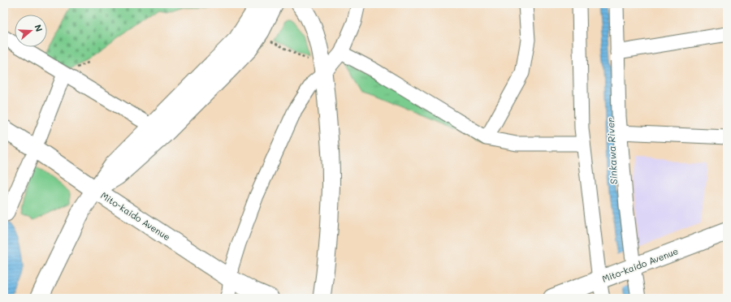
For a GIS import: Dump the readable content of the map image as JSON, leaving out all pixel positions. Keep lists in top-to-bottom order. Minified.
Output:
{"streets":{"main road":["Mito-kaido Avenue"]},"water":["Sinkawa River"],"north":"right"}
